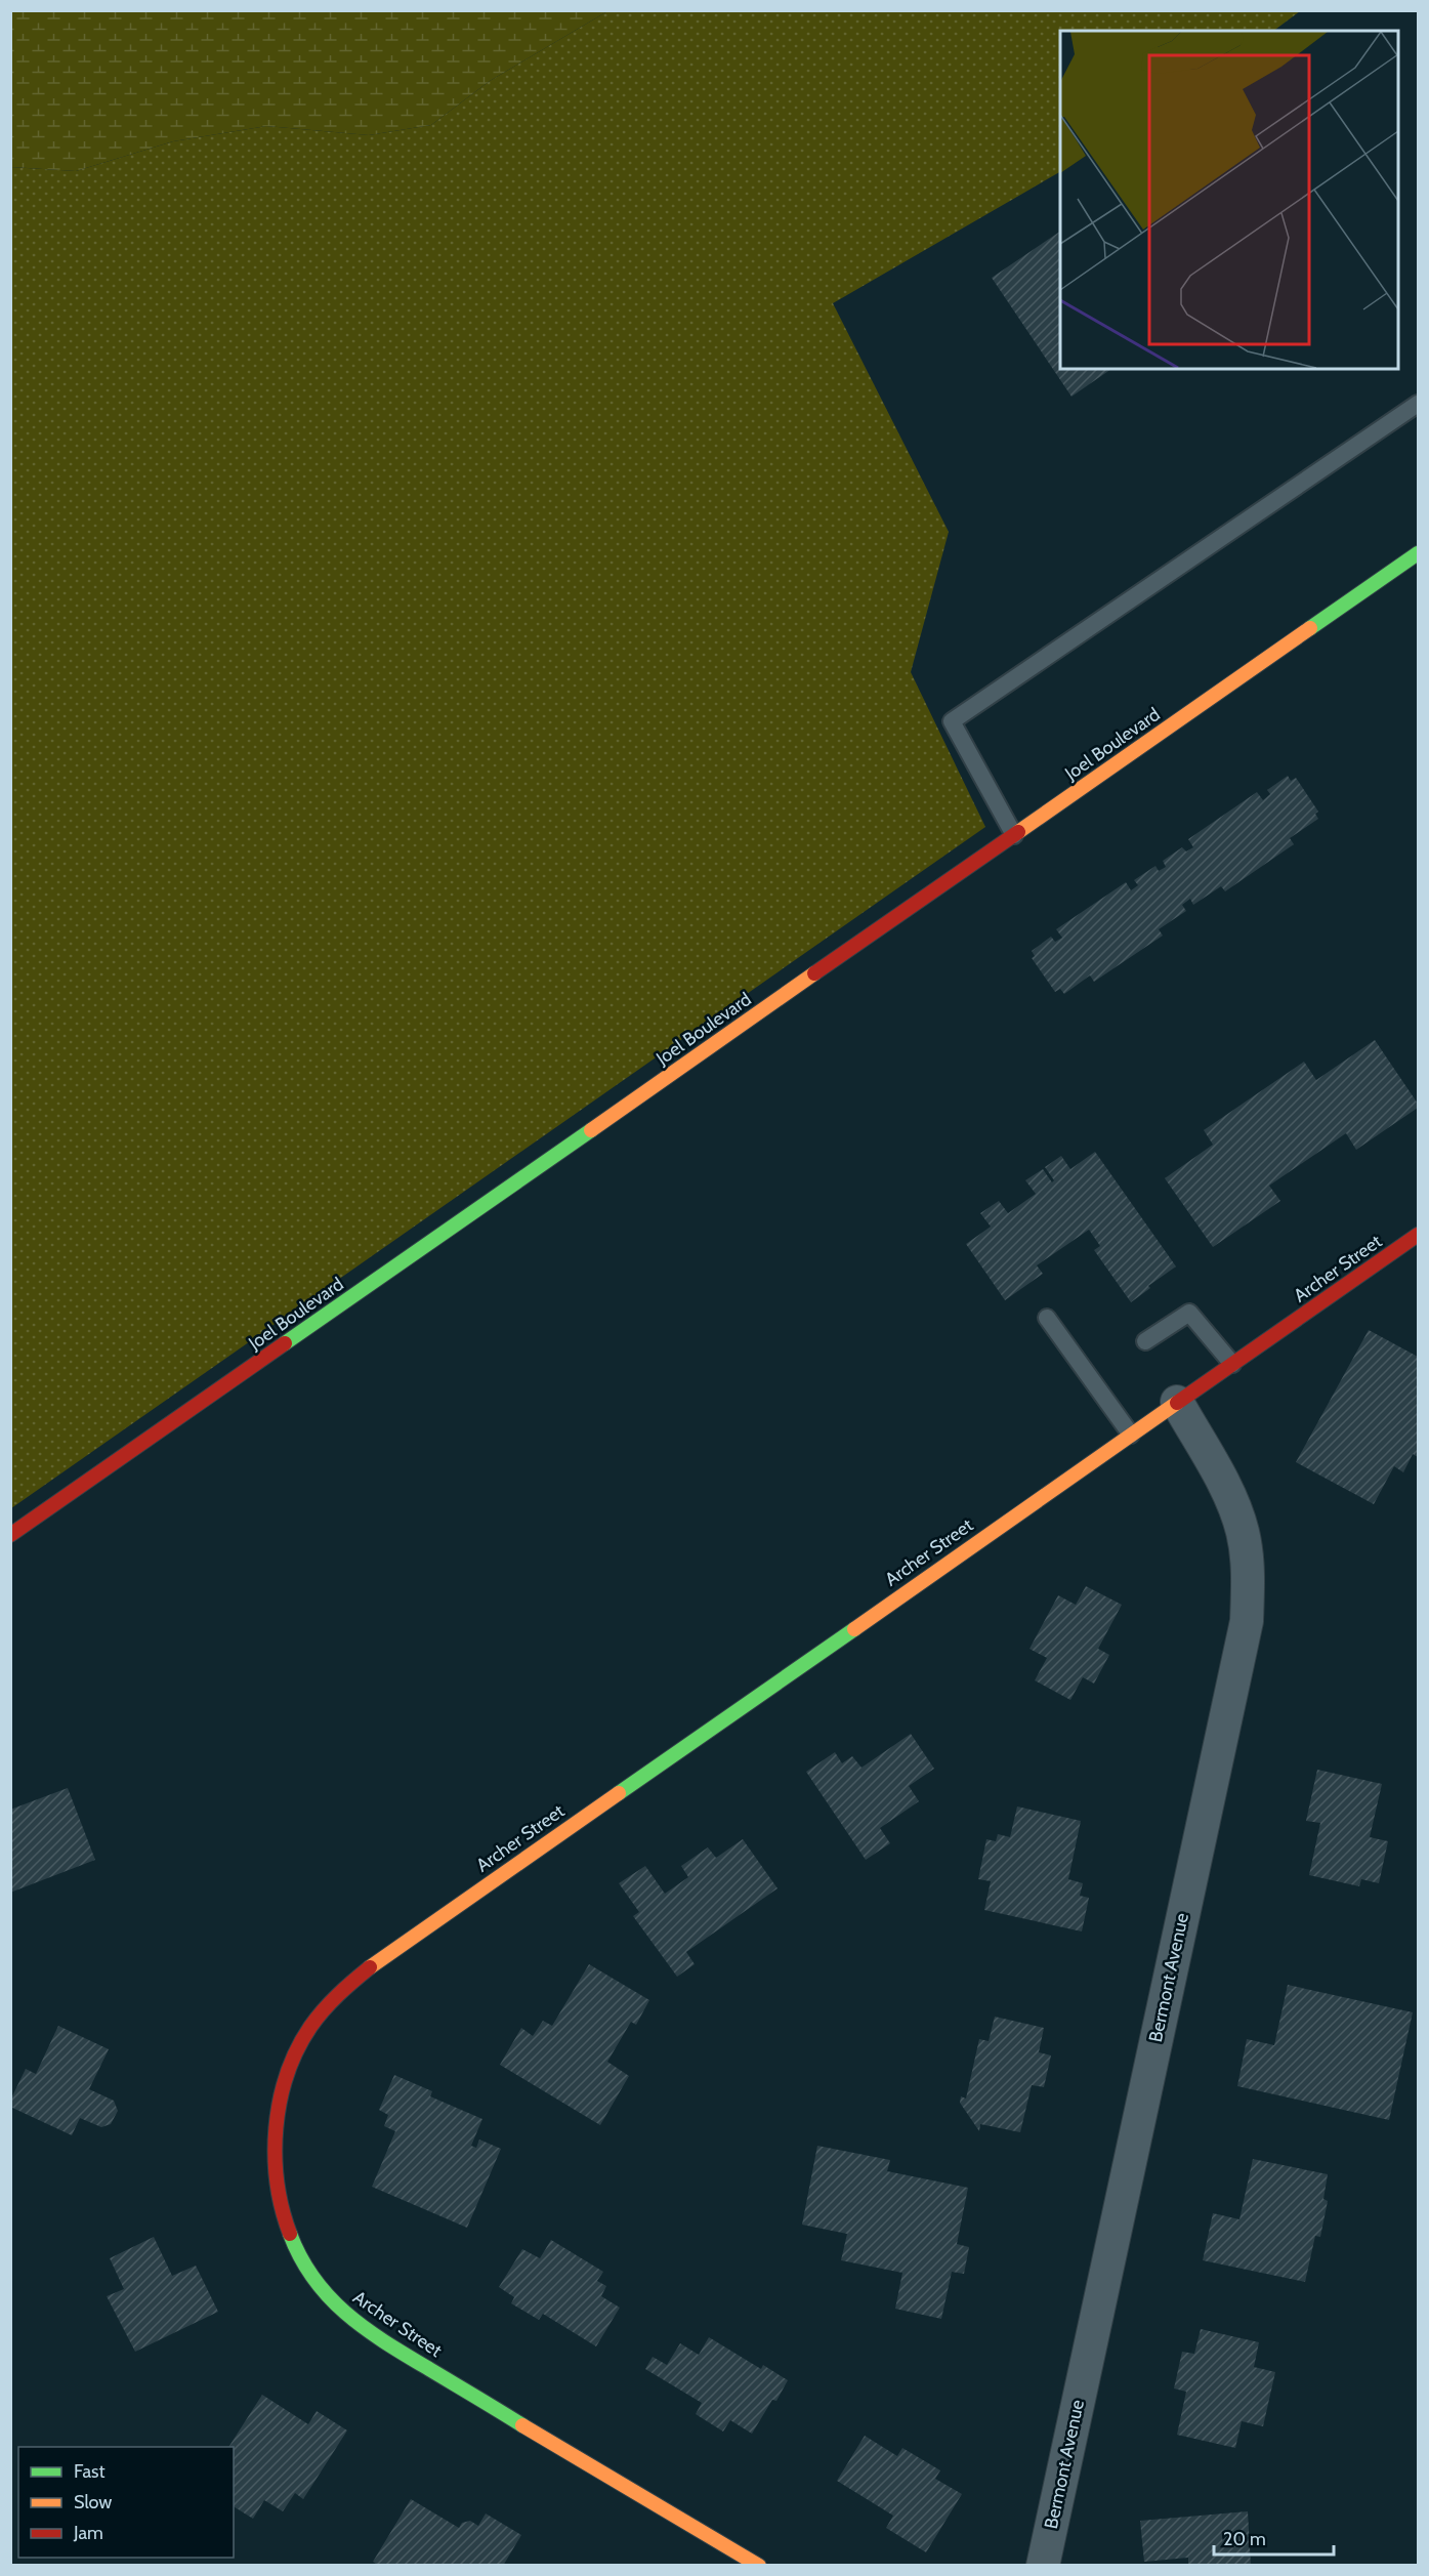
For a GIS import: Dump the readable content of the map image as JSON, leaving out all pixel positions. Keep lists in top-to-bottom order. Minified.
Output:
{"streets":{"street":["Joel Boulevard","Archer Street","Bermont Avenue"]},"crossings":[["Archer Street","Bermont Avenue"]],"legend":["Fast","Slow","Jam"],"scale_bar":"20 m"}
